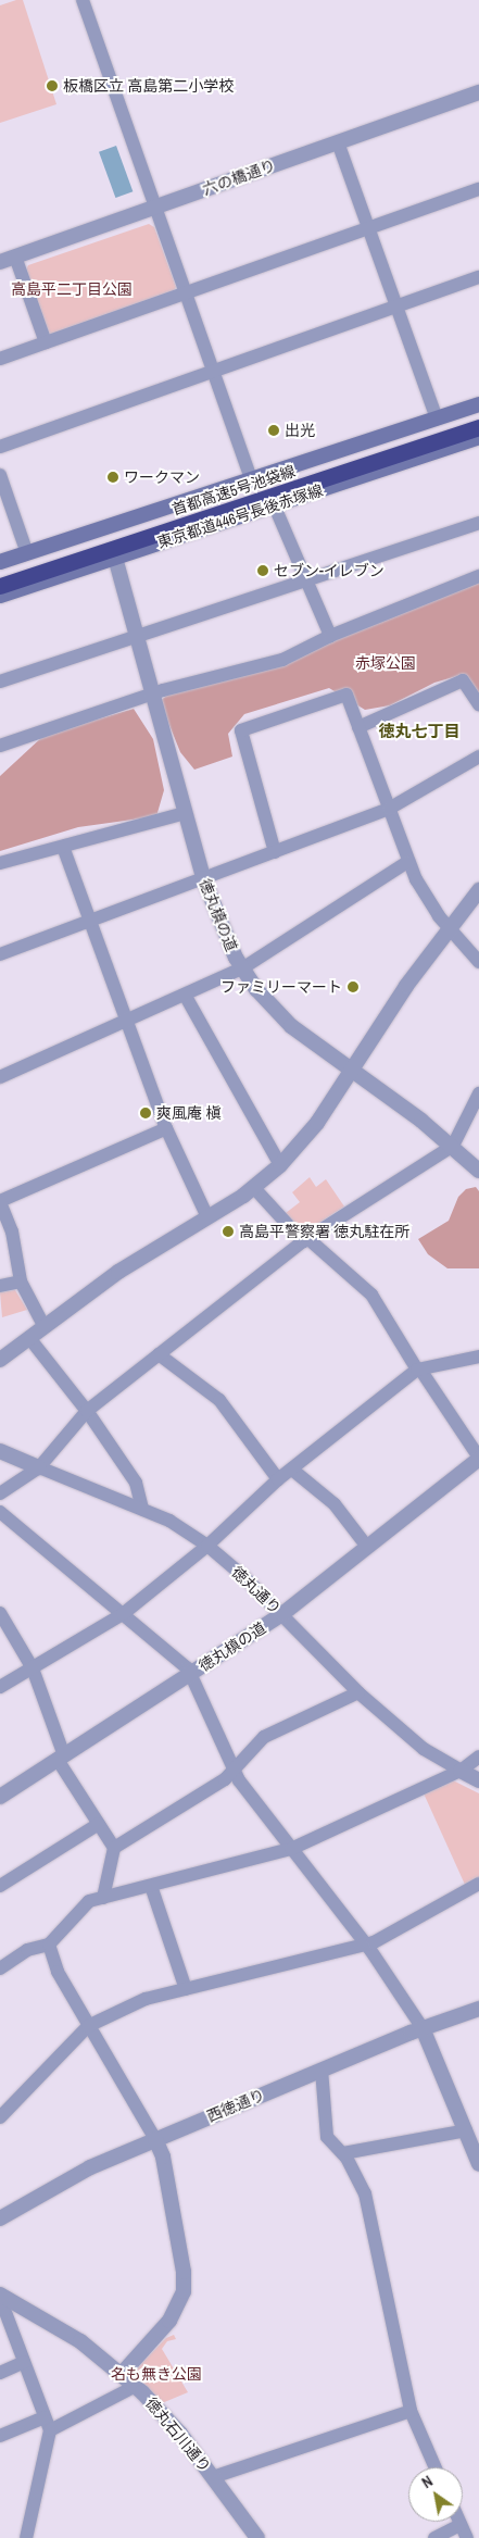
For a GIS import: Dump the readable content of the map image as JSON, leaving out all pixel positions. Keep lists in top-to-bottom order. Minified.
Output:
{"streets":{"highway":["首都高速5号池袋線"],"main road":["東京都道446号長後赤塚線"],"street":["六の橋通り","徳丸槙の道","徳丸通り","西徳通り","徳丸石川通り"]},"crossings":[["東京都道446号長後赤塚線","徳丸槙の道"],["徳丸槙の道","徳丸通り"]],"districts":["徳丸七丁目"],"parks":["高島平二丁目公園","赤塚公園","名も無き公園"],"places":["板橋区立 高島第二小学校","出光","ワークマン","セブン-イレブン","ファミリーマート","爽風庵 槇","高島平警察署 徳丸駐在所"],"north":"top left"}
